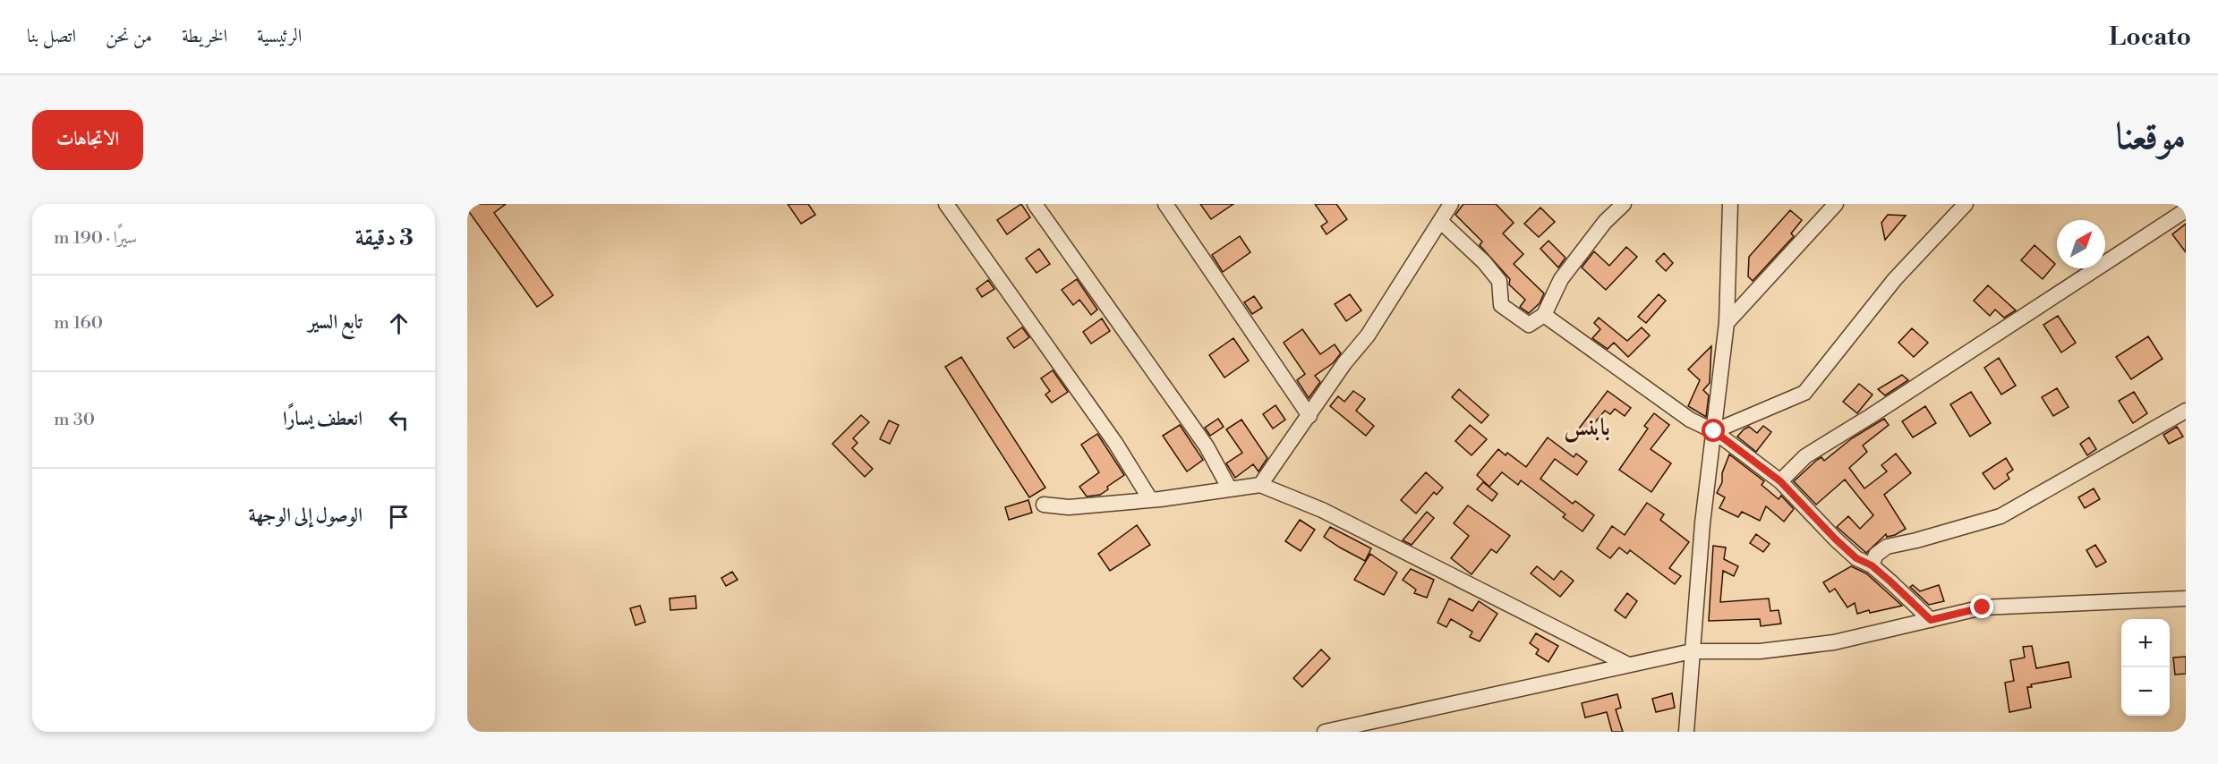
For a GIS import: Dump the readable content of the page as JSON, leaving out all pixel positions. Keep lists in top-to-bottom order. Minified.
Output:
{"districts":["بابنس"],"north":"top right","page":{"header":"Locato","nav":["الرئيسية","الخريطة","من نحن","اتصل بنا"],"title":"موقعنا","buttons":"الاتجاهات","heading":["3 دقيقة","سيرًا · 190 m"],"list":[["تابع السير","160 m"],["انعطف يسارًا","30 m"],"الوصول إلى الوجهة"],"map_buttons":["+","−"]}}
